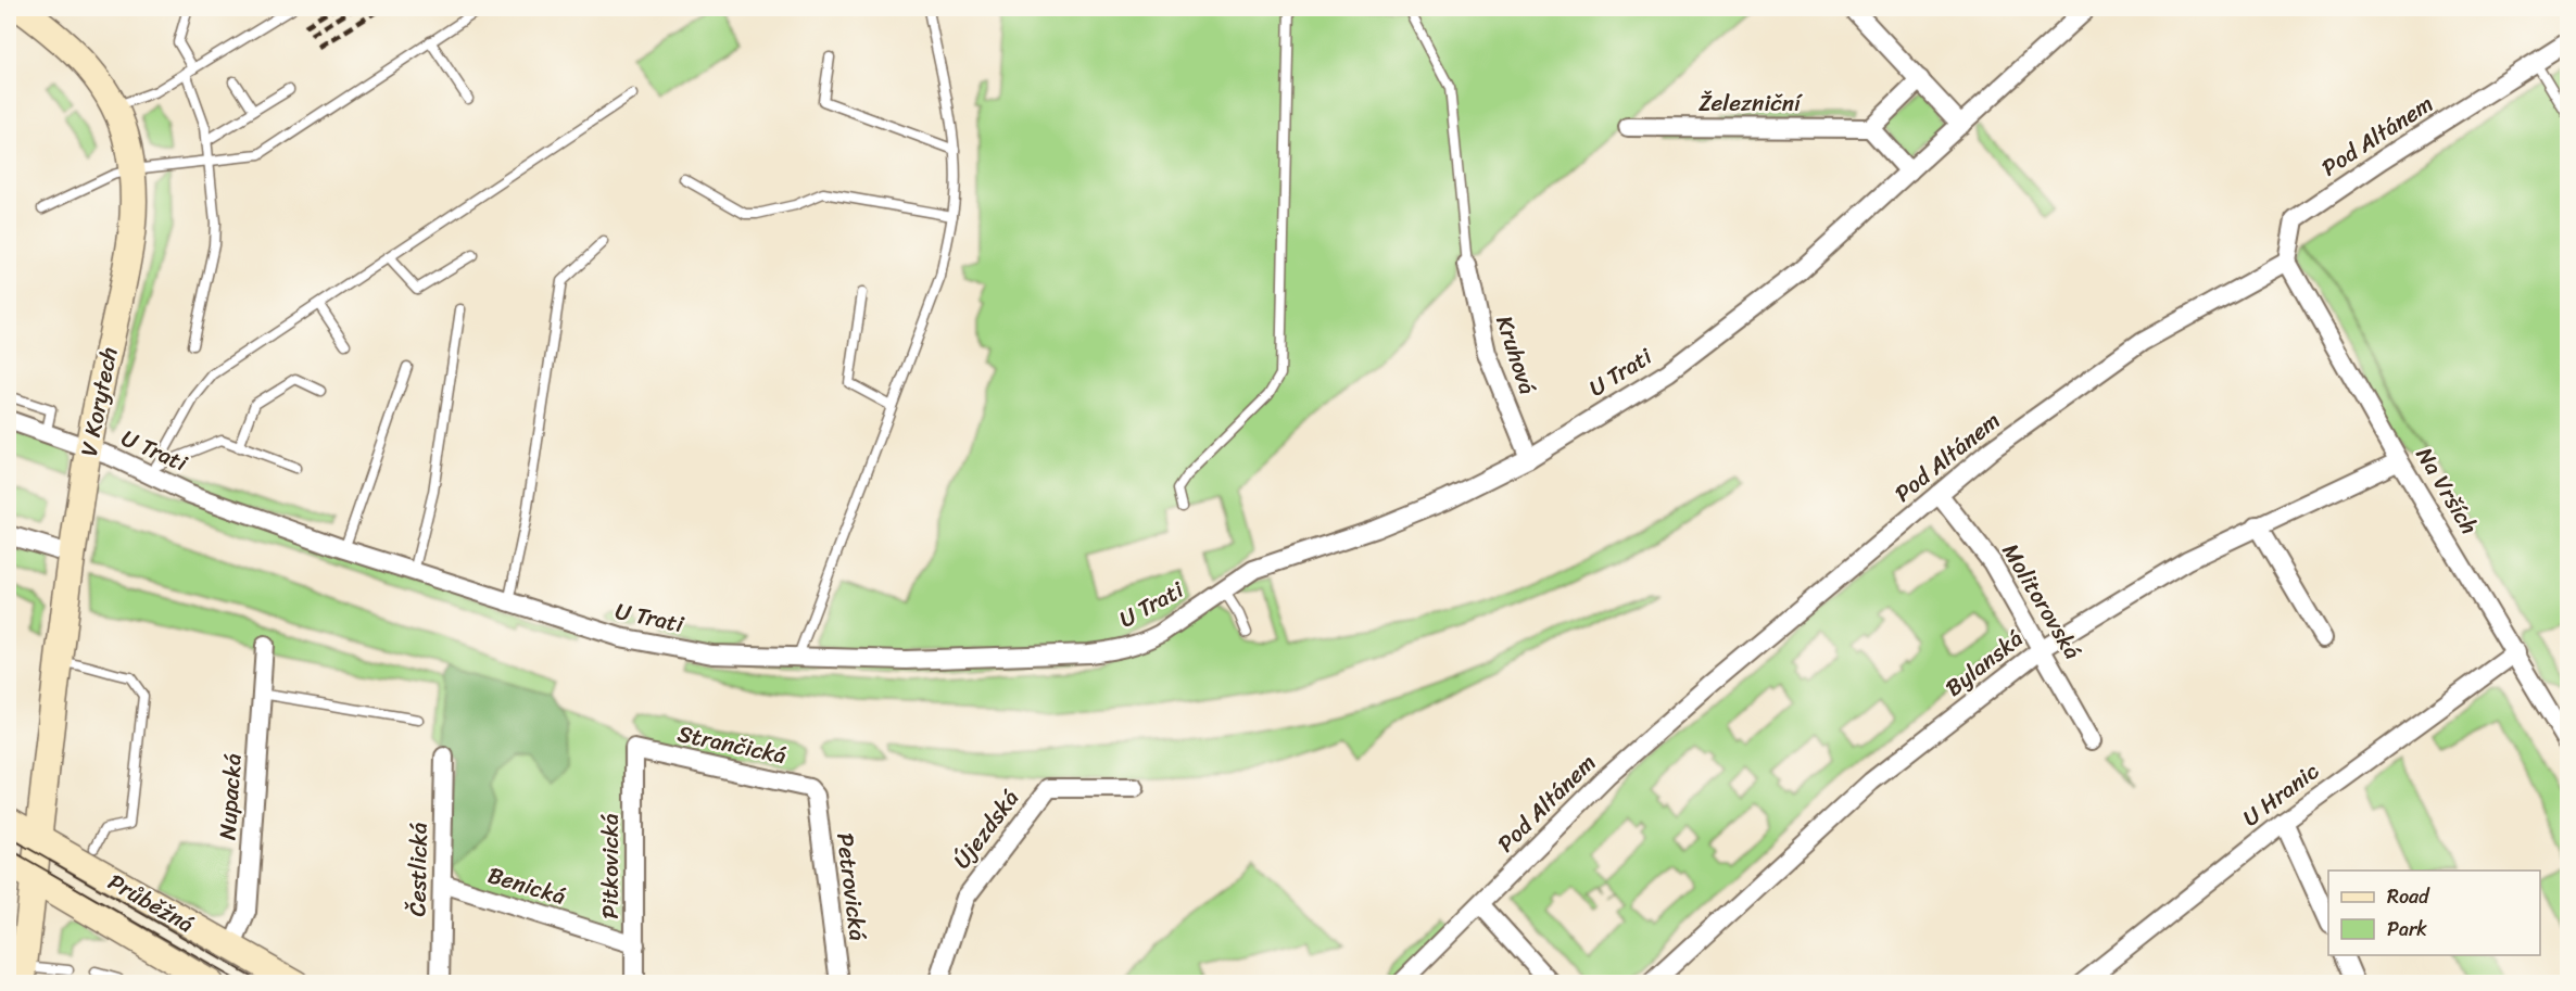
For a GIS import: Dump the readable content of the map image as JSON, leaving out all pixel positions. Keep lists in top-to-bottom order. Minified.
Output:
{"streets":{"street":["Železniční","Pod Altánem","Kruhová","U Trati","V Korytech","Na Vrších","Molitorovská","Bylanská","Strančická","U Hranic","Nupacká","Újezdská","Pitkovická","Čestlická","Benická","Petrovická","Průběžná"]},"crossings":[["Pod Altánem","Na Vrších"],["Pod Altánem","Molitorovská"],["Kruhová","U Trati"],["U Trati","V Korytech"],["V Korytech","Průběžná"],["Na Vrších","Bylanská"],["Na Vrších","U Hranic"],["Molitorovská","Bylanská"],["Strančická","Pitkovická"],["Strančická","Petrovická"],["Nupacká","Průběžná"],["Pitkovická","Benická"],["Čestlická","Benická"]],"legend":["Road","Park"]}
